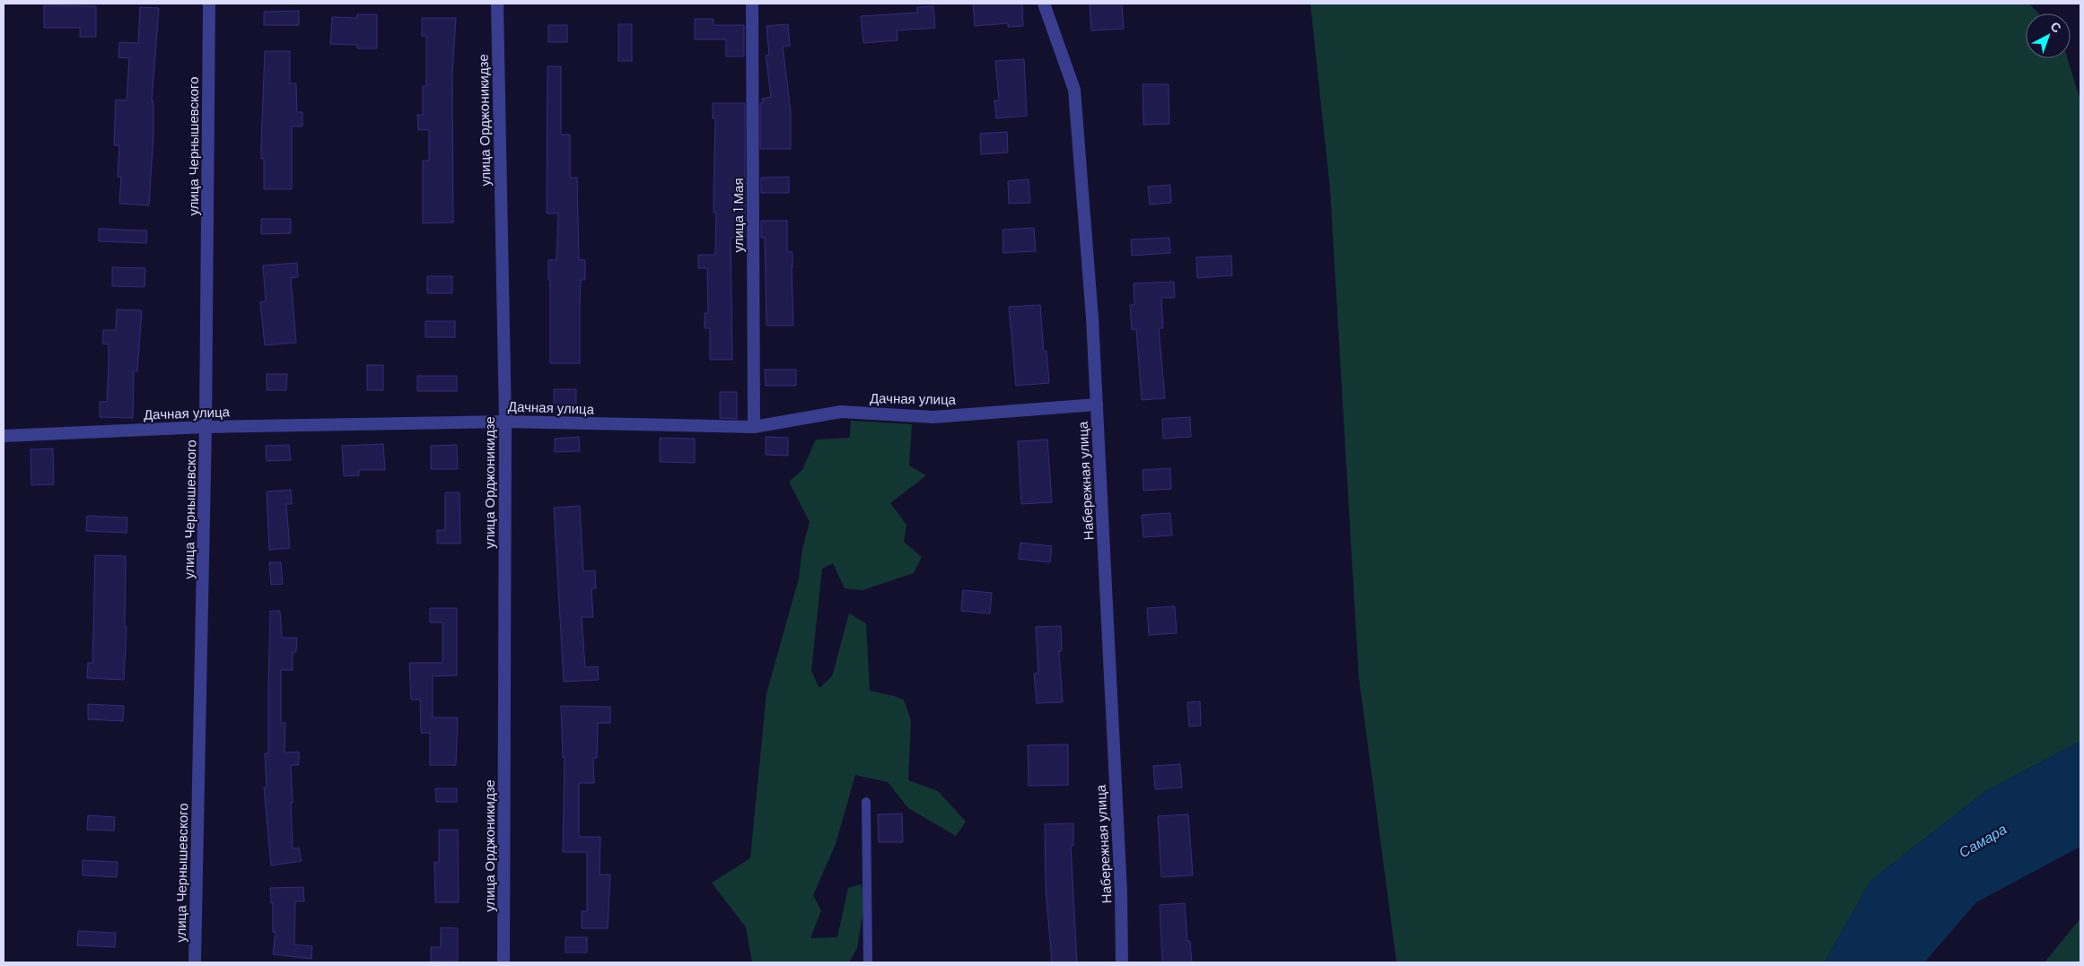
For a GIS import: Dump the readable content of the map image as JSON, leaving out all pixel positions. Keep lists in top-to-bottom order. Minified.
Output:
{"streets":{"street":["улица Орджоникидзе","улица Чернышевского","улица 1 Мая","Дачная улица","Набережная улица"]},"crossings":[["улица Орджоникидзе","Дачная улица"],["улица Чернышевского","Дачная улица"],["улица 1 Мая","Дачная улица"],["Дачная улица","Набережная улица"]],"water":["Самара"],"north":"top right"}
